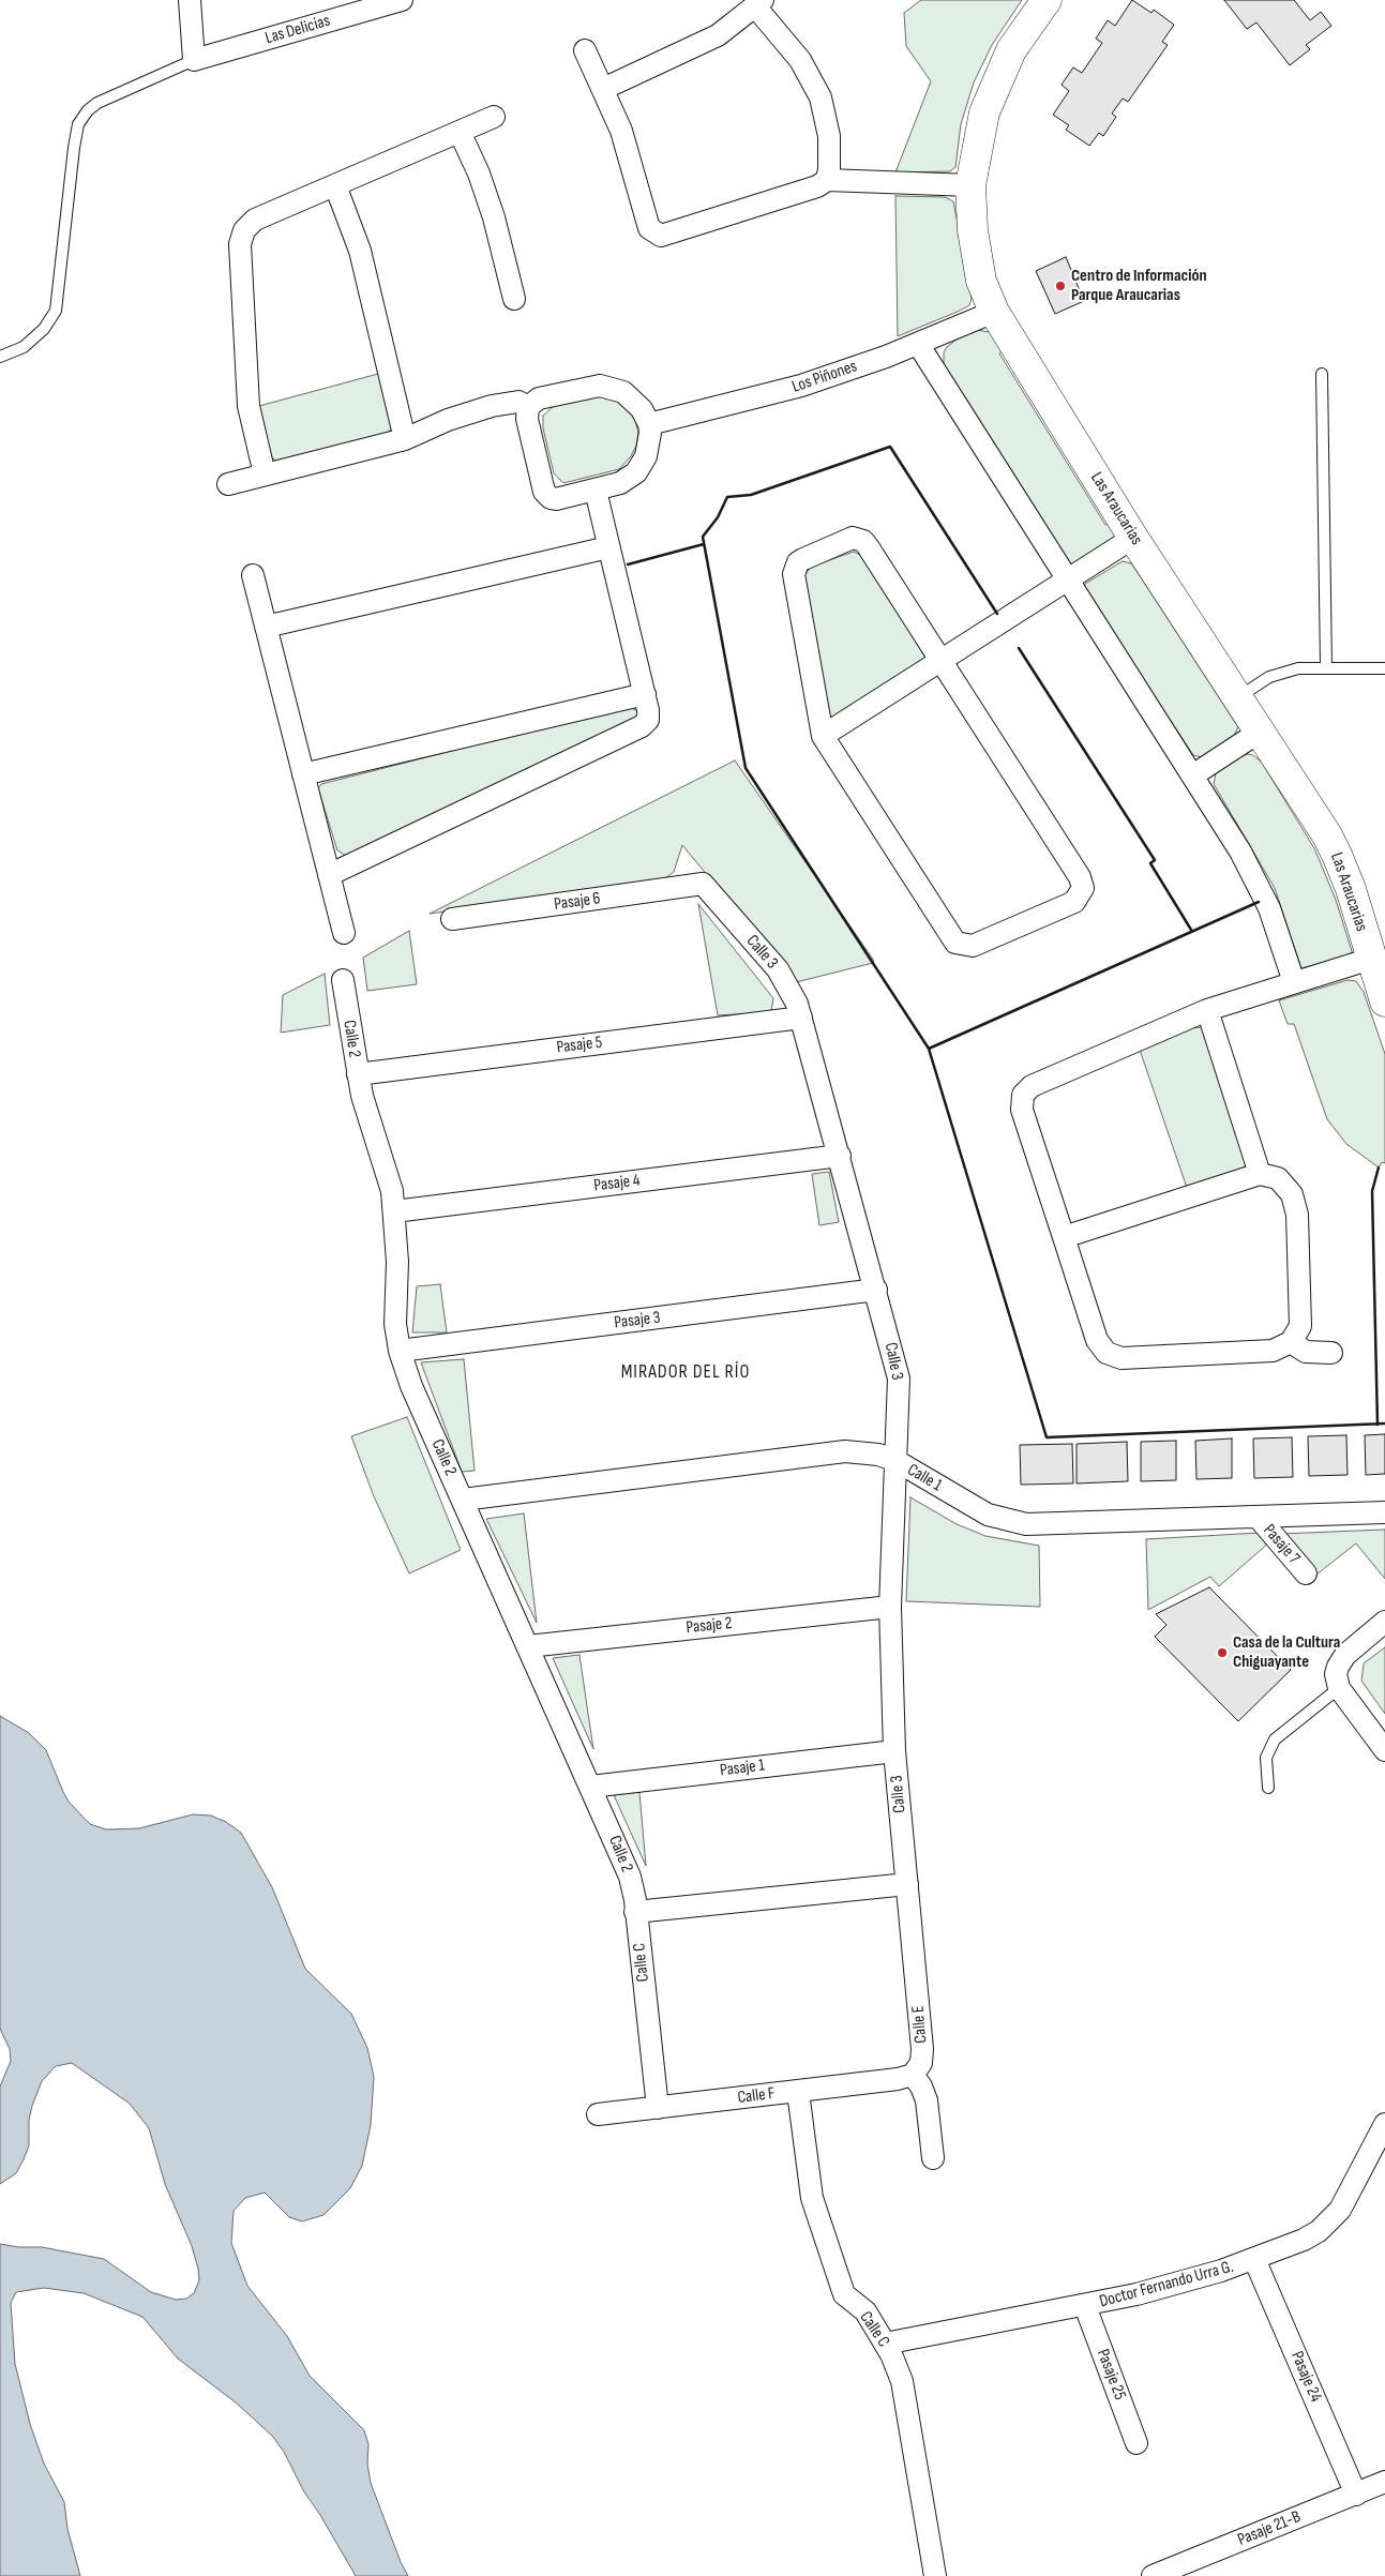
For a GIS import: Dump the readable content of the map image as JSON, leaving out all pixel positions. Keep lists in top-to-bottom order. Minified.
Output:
{"streets":{"street":["Las Delicias","Los Piñones","Las Araucarias","Pasaje 6","Calle 3","Calle 2","Pasaje 5","Pasaje 4","Pasaje 3","Calle 1","Pasaje 7","Pasaje 2","Pasaje 1","Calle C","Calle E","Calle F","Doctor Fernando Urra G.","Pasaje 25","Pasaje 24","Pasaje 21-B"]},"crossings":[["Los Piñones","Las Araucarias"],["Pasaje 6","Calle 3"],["Calle 3","Pasaje 5"],["Calle 3","Pasaje 4"],["Calle 3","Pasaje 3"],["Calle 3","Calle 1"],["Calle 3","Pasaje 2"],["Calle 3","Pasaje 1"],["Calle 3","Calle E"],["Calle 2","Pasaje 5"],["Calle 2","Pasaje 4"],["Calle 2","Pasaje 3"],["Calle 2","Calle 1"],["Calle 2","Pasaje 2"],["Calle 2","Pasaje 1"],["Calle 2","Calle C"],["Calle 1","Pasaje 7"],["Calle C","Calle F"],["Calle C","Doctor Fernando Urra G."],["Calle E","Calle F"],["Doctor Fernando Urra G.","Pasaje 25"],["Doctor Fernando Urra G.","Pasaje 24"],["Pasaje 24","Pasaje 21-B"]],"districts":["MIRADOR DEL RÍO"],"places":["Centro de Información Parque Araucarias","Casa de la Cultura Chiguayante"]}
